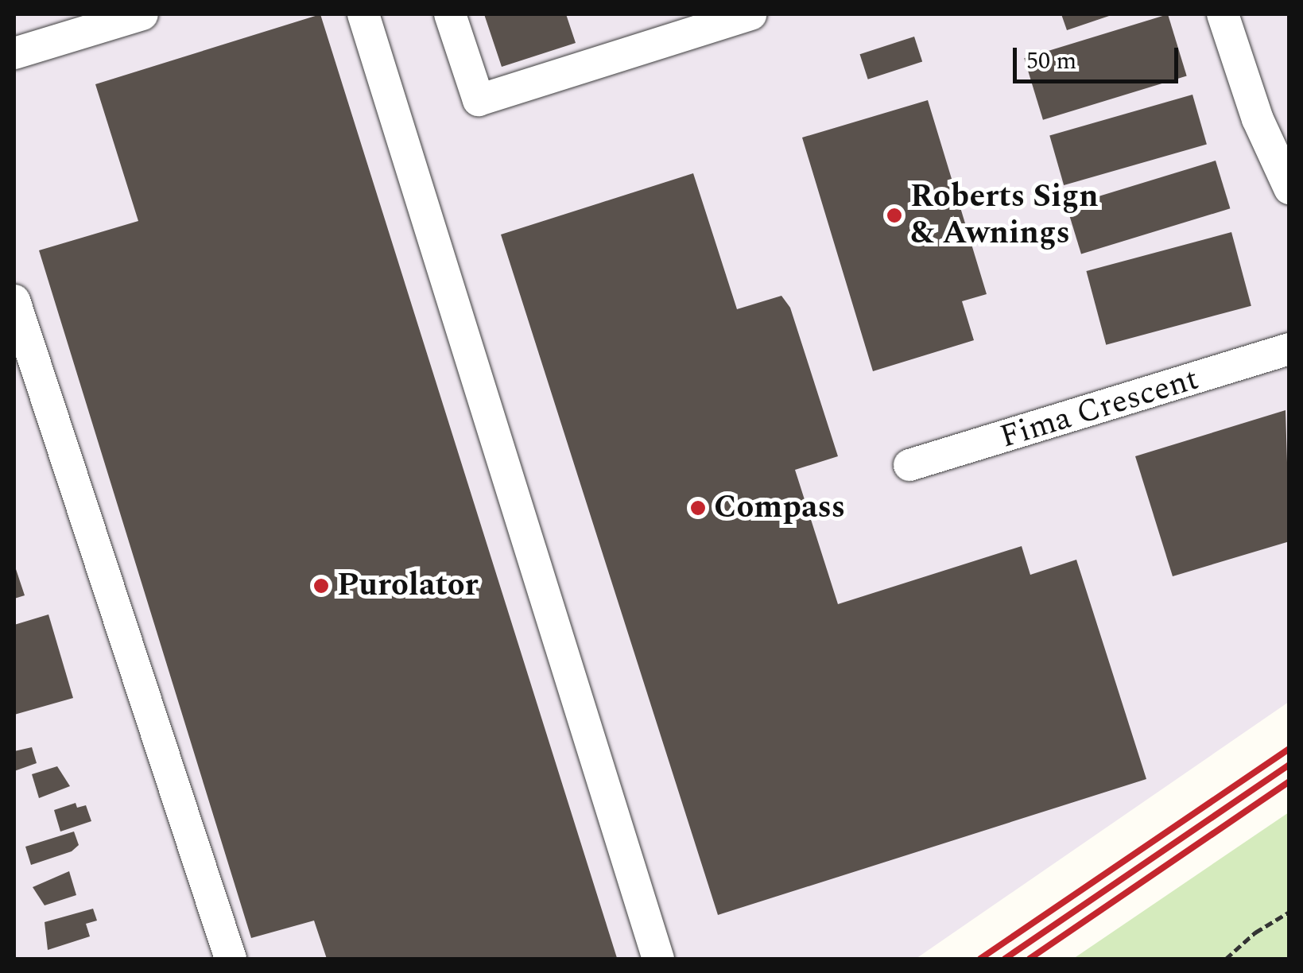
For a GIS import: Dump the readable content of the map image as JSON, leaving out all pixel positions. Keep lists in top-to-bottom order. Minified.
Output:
{"streets":{"street":["Fima Crescent"]},"places":["Roberts Sign & Awnings","Compass","Purolator"],"scale_bar":"50 m"}
